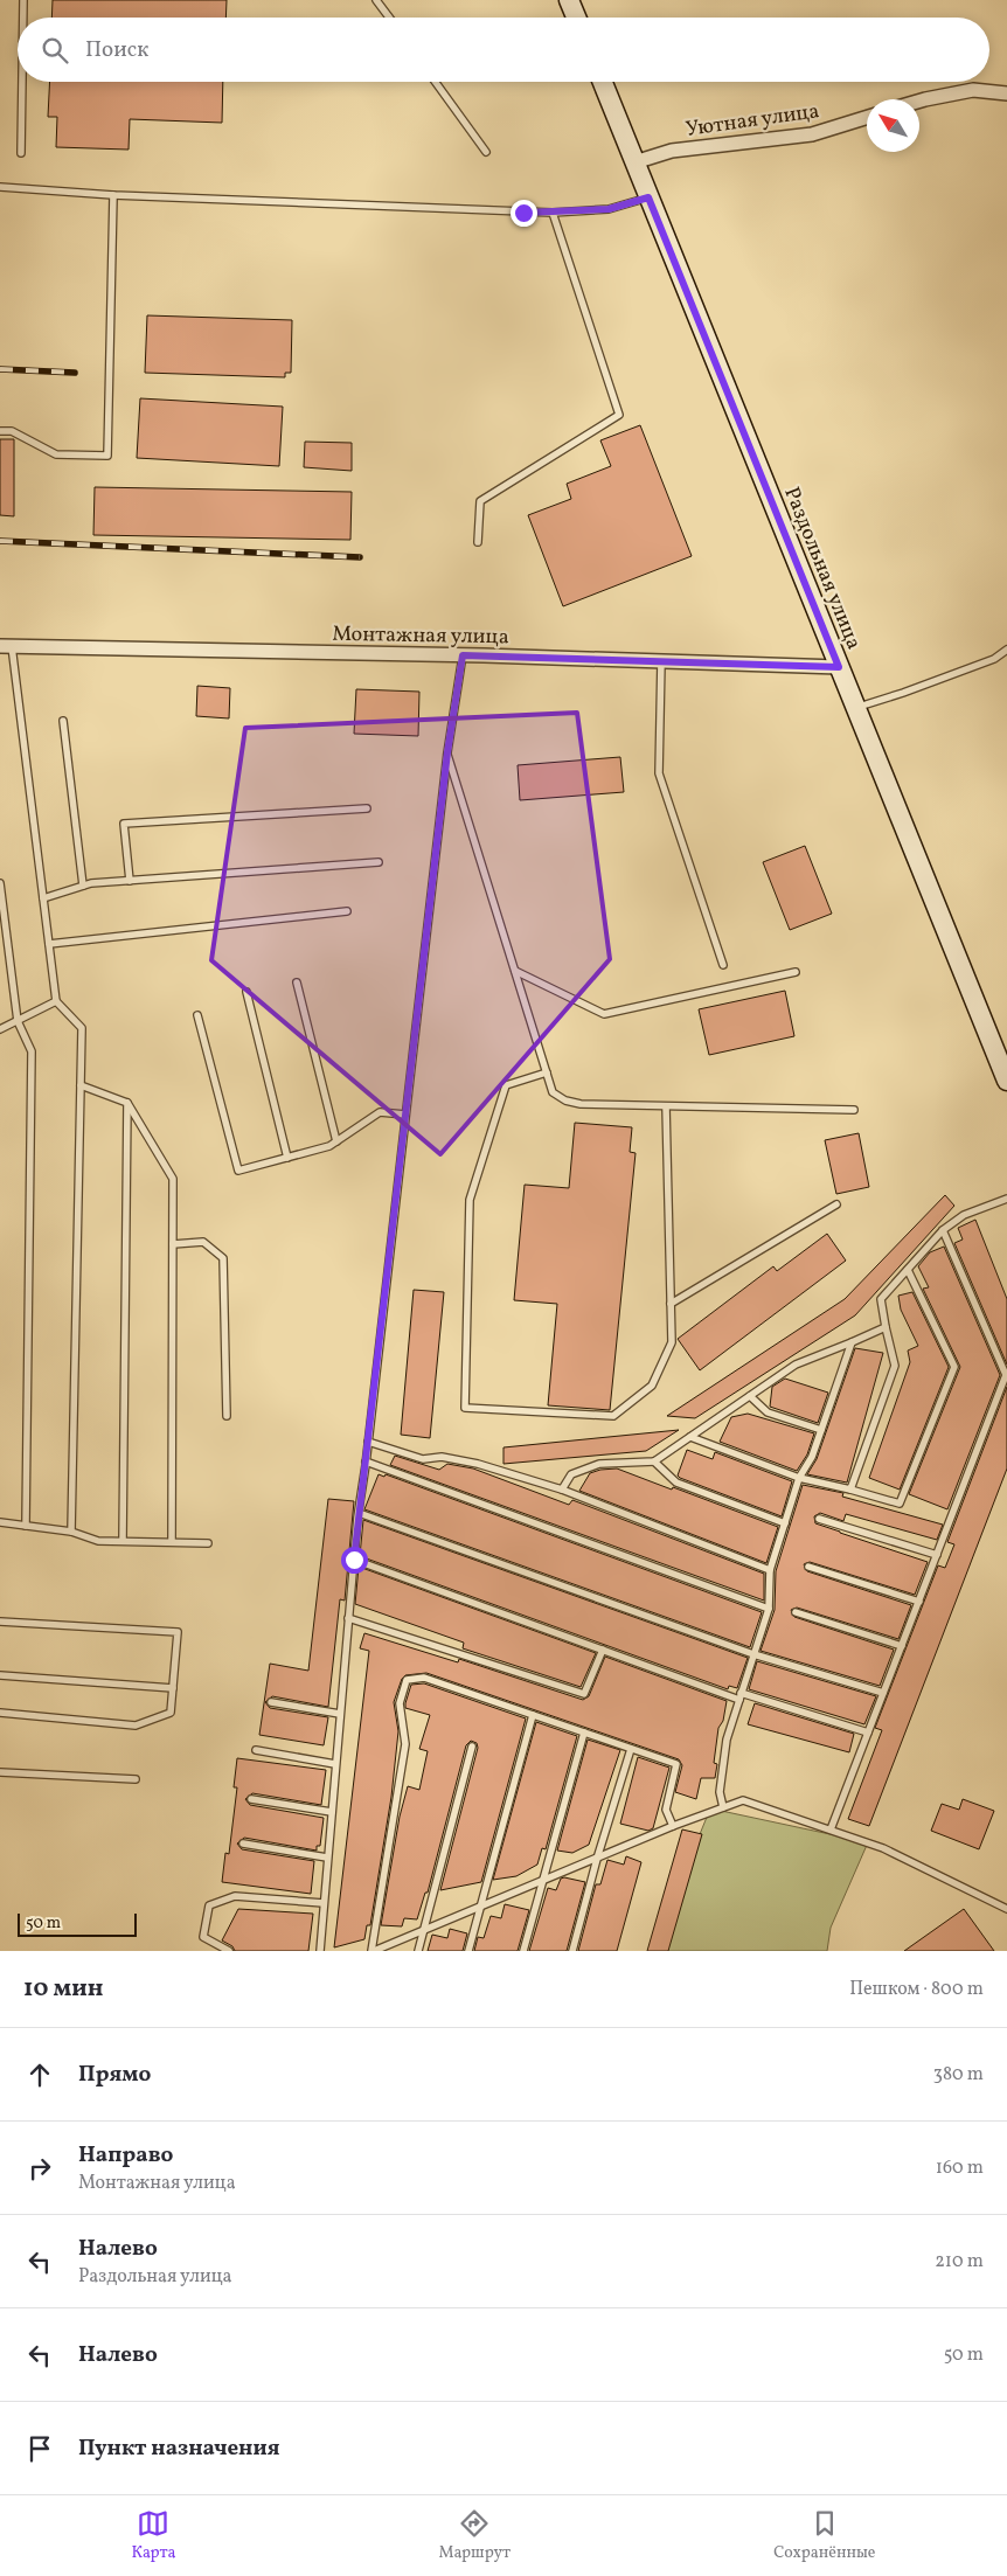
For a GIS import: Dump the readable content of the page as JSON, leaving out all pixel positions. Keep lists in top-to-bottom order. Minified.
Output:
{"streets":{"main road":["Раздольная улица"],"street":["Уютная улица","Монтажная улица"]},"crossings":[["Уютная улица","Раздольная улица"],["Раздольная улица","Монтажная улица"]],"scale_bar":"50 m","north":"top left","page":{"search":"Поиск","scale":"50 m","heading":["10 мин","Пешком · 800 m"],"list":[["Прямо","380 m"],["Направо","Монтажная улица","160 m"],["Налево","Раздольная улица","210 m"],["Налево","50 m"],"Пункт назначения"],"nav":["Карта","Маршрут","Сохранённые"]}}
